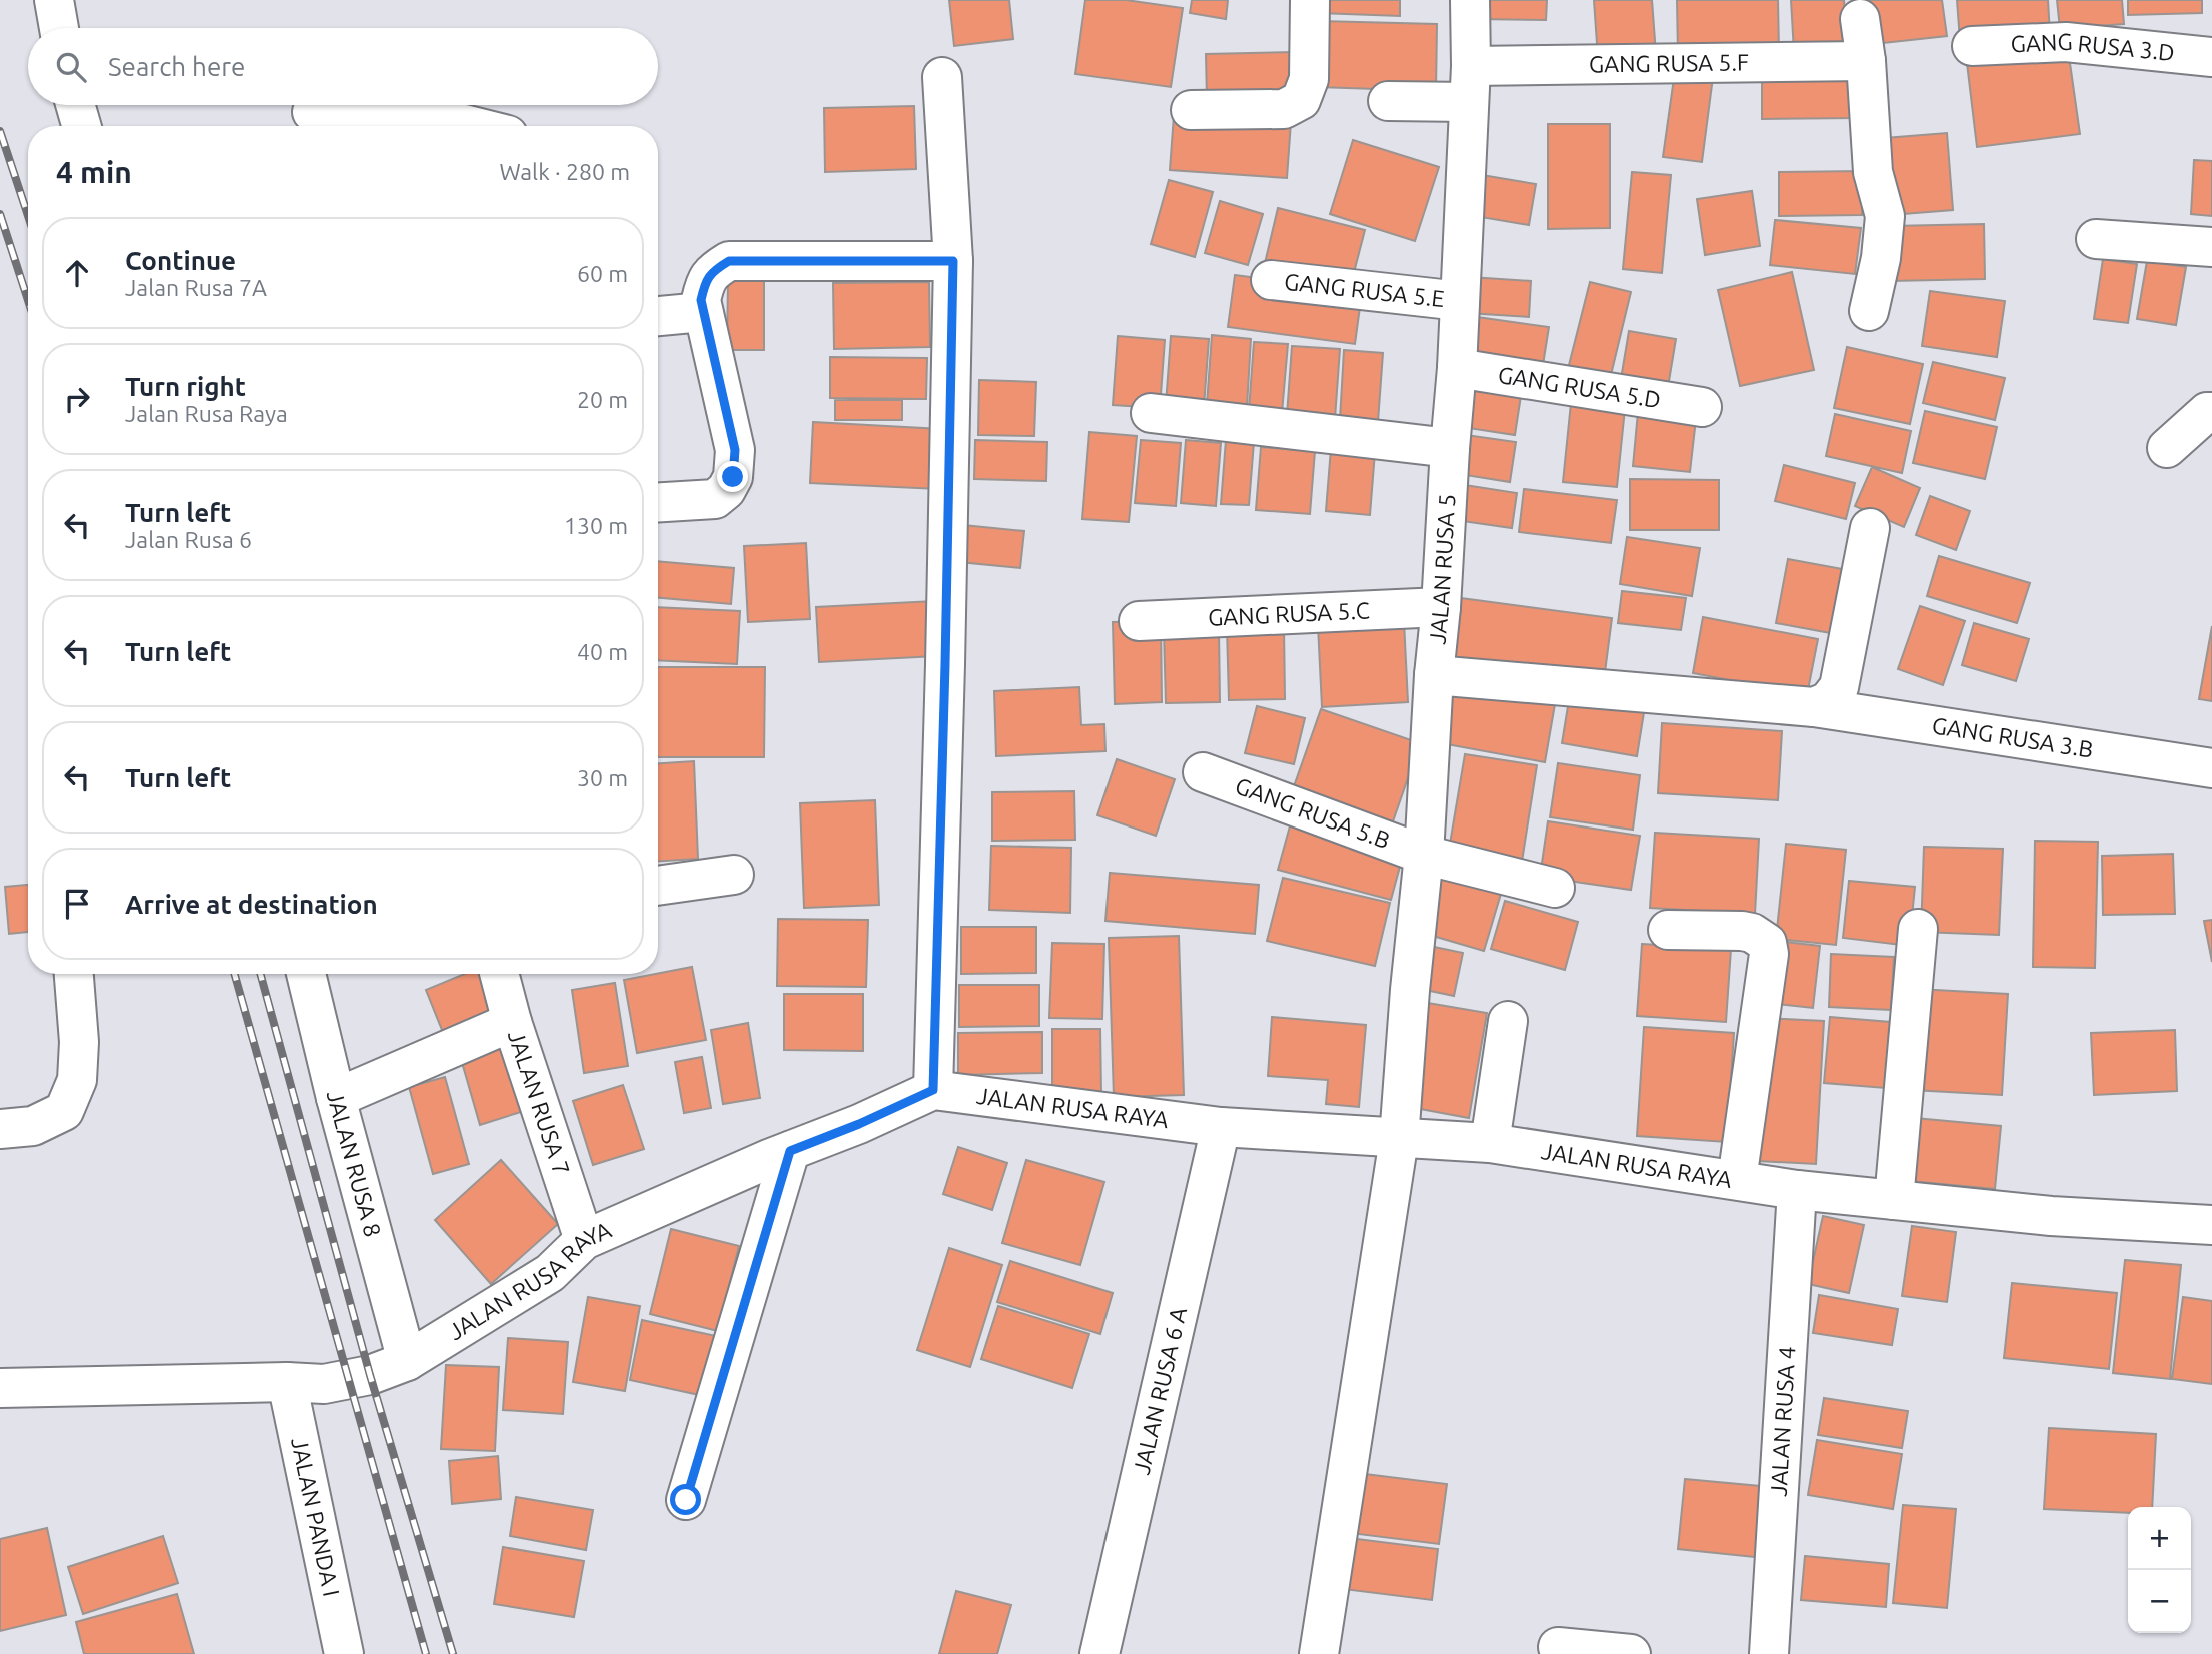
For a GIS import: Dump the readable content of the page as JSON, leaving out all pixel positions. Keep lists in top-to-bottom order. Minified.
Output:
{"streets":{"street":["GANG RUSA 3.D","GANG RUSA 5.F","GANG RUSA 5.E","GANG RUSA 5.D","JALAN RUSA 5","GANG RUSA 5.C","GANG RUSA 3.B","GANG RUSA 5.B","JALAN RUSA 7","JALAN RUSA RAYA","JALAN RUSA 8","JALAN RUSA 6 A","JALAN RUSA 4","JALAN PANDA I"]},"crossings":[["GANG RUSA 5.F","JALAN RUSA 5"],["GANG RUSA 5.E","JALAN RUSA 5"],["GANG RUSA 5.D","JALAN RUSA 5"],["JALAN RUSA 5","GANG RUSA 5.C"],["JALAN RUSA 5","GANG RUSA 3.B"],["JALAN RUSA 5","GANG RUSA 5.B"],["JALAN RUSA 5","JALAN RUSA RAYA"],["JALAN RUSA 7","JALAN RUSA RAYA"],["JALAN RUSA RAYA","JALAN RUSA 8"],["JALAN RUSA RAYA","JALAN RUSA 6 A"],["JALAN RUSA RAYA","JALAN RUSA 4"],["JALAN RUSA RAYA","JALAN PANDA I"]],"page":{"search":"Search here","heading":["4 min","Walk · 280 m"],"list":[["Continue","Jalan Rusa 7A","60 m"],["Turn right","Jalan Rusa Raya","20 m"],["Turn left","Jalan Rusa 6","130 m"],["Turn left","40 m"],["Turn left","30 m"],"Arrive at destination"],"map_buttons":["+","−"]}}
